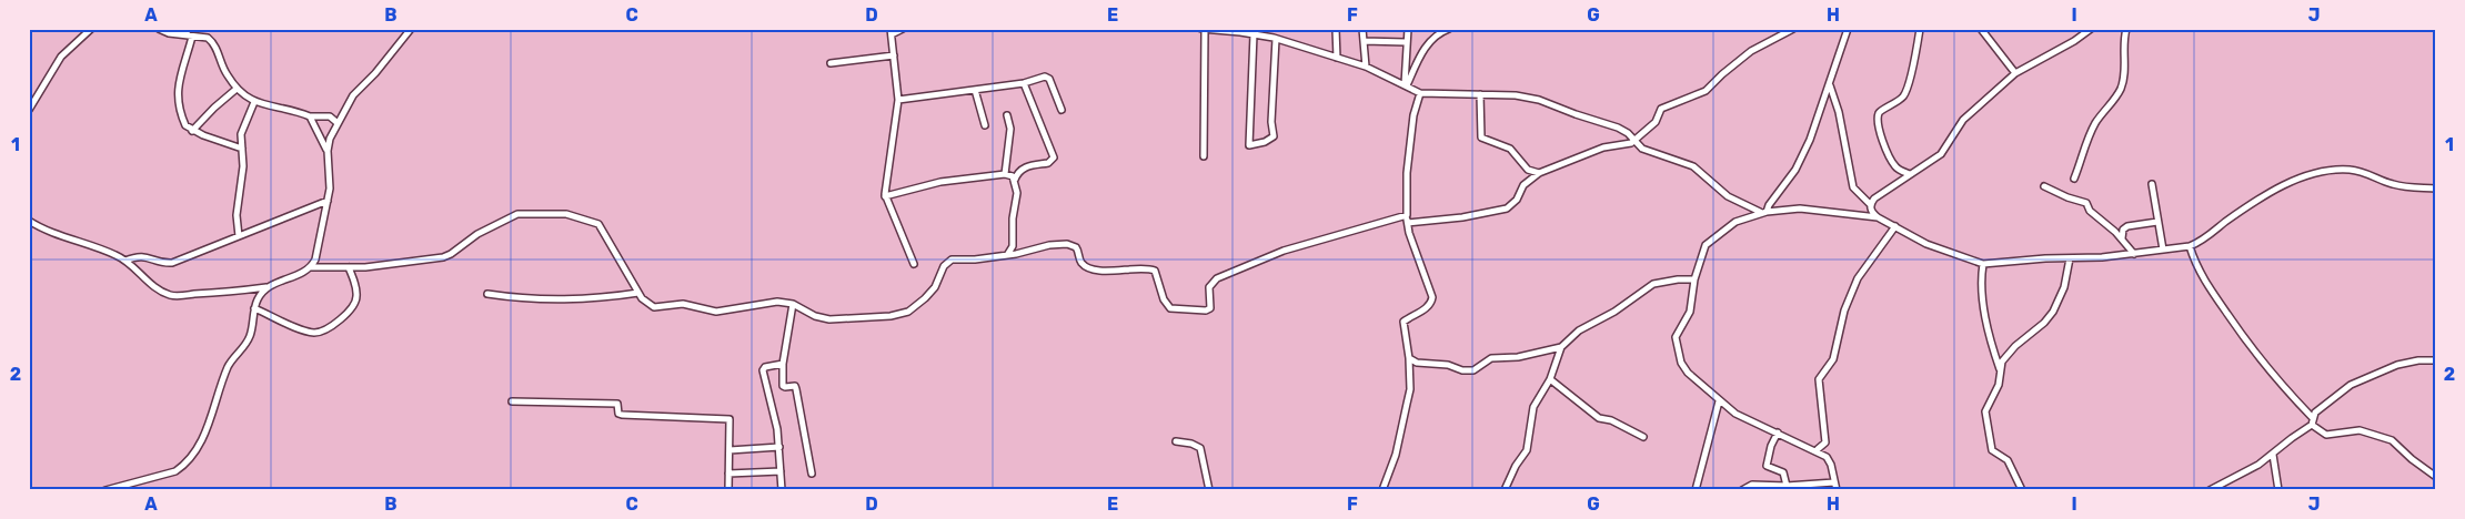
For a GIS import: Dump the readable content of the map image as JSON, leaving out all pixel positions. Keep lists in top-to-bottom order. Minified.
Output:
{"grid":{"columns":["A","B","C","D","E","F","G","H","I","J"],"rows":["1","2"]}}
